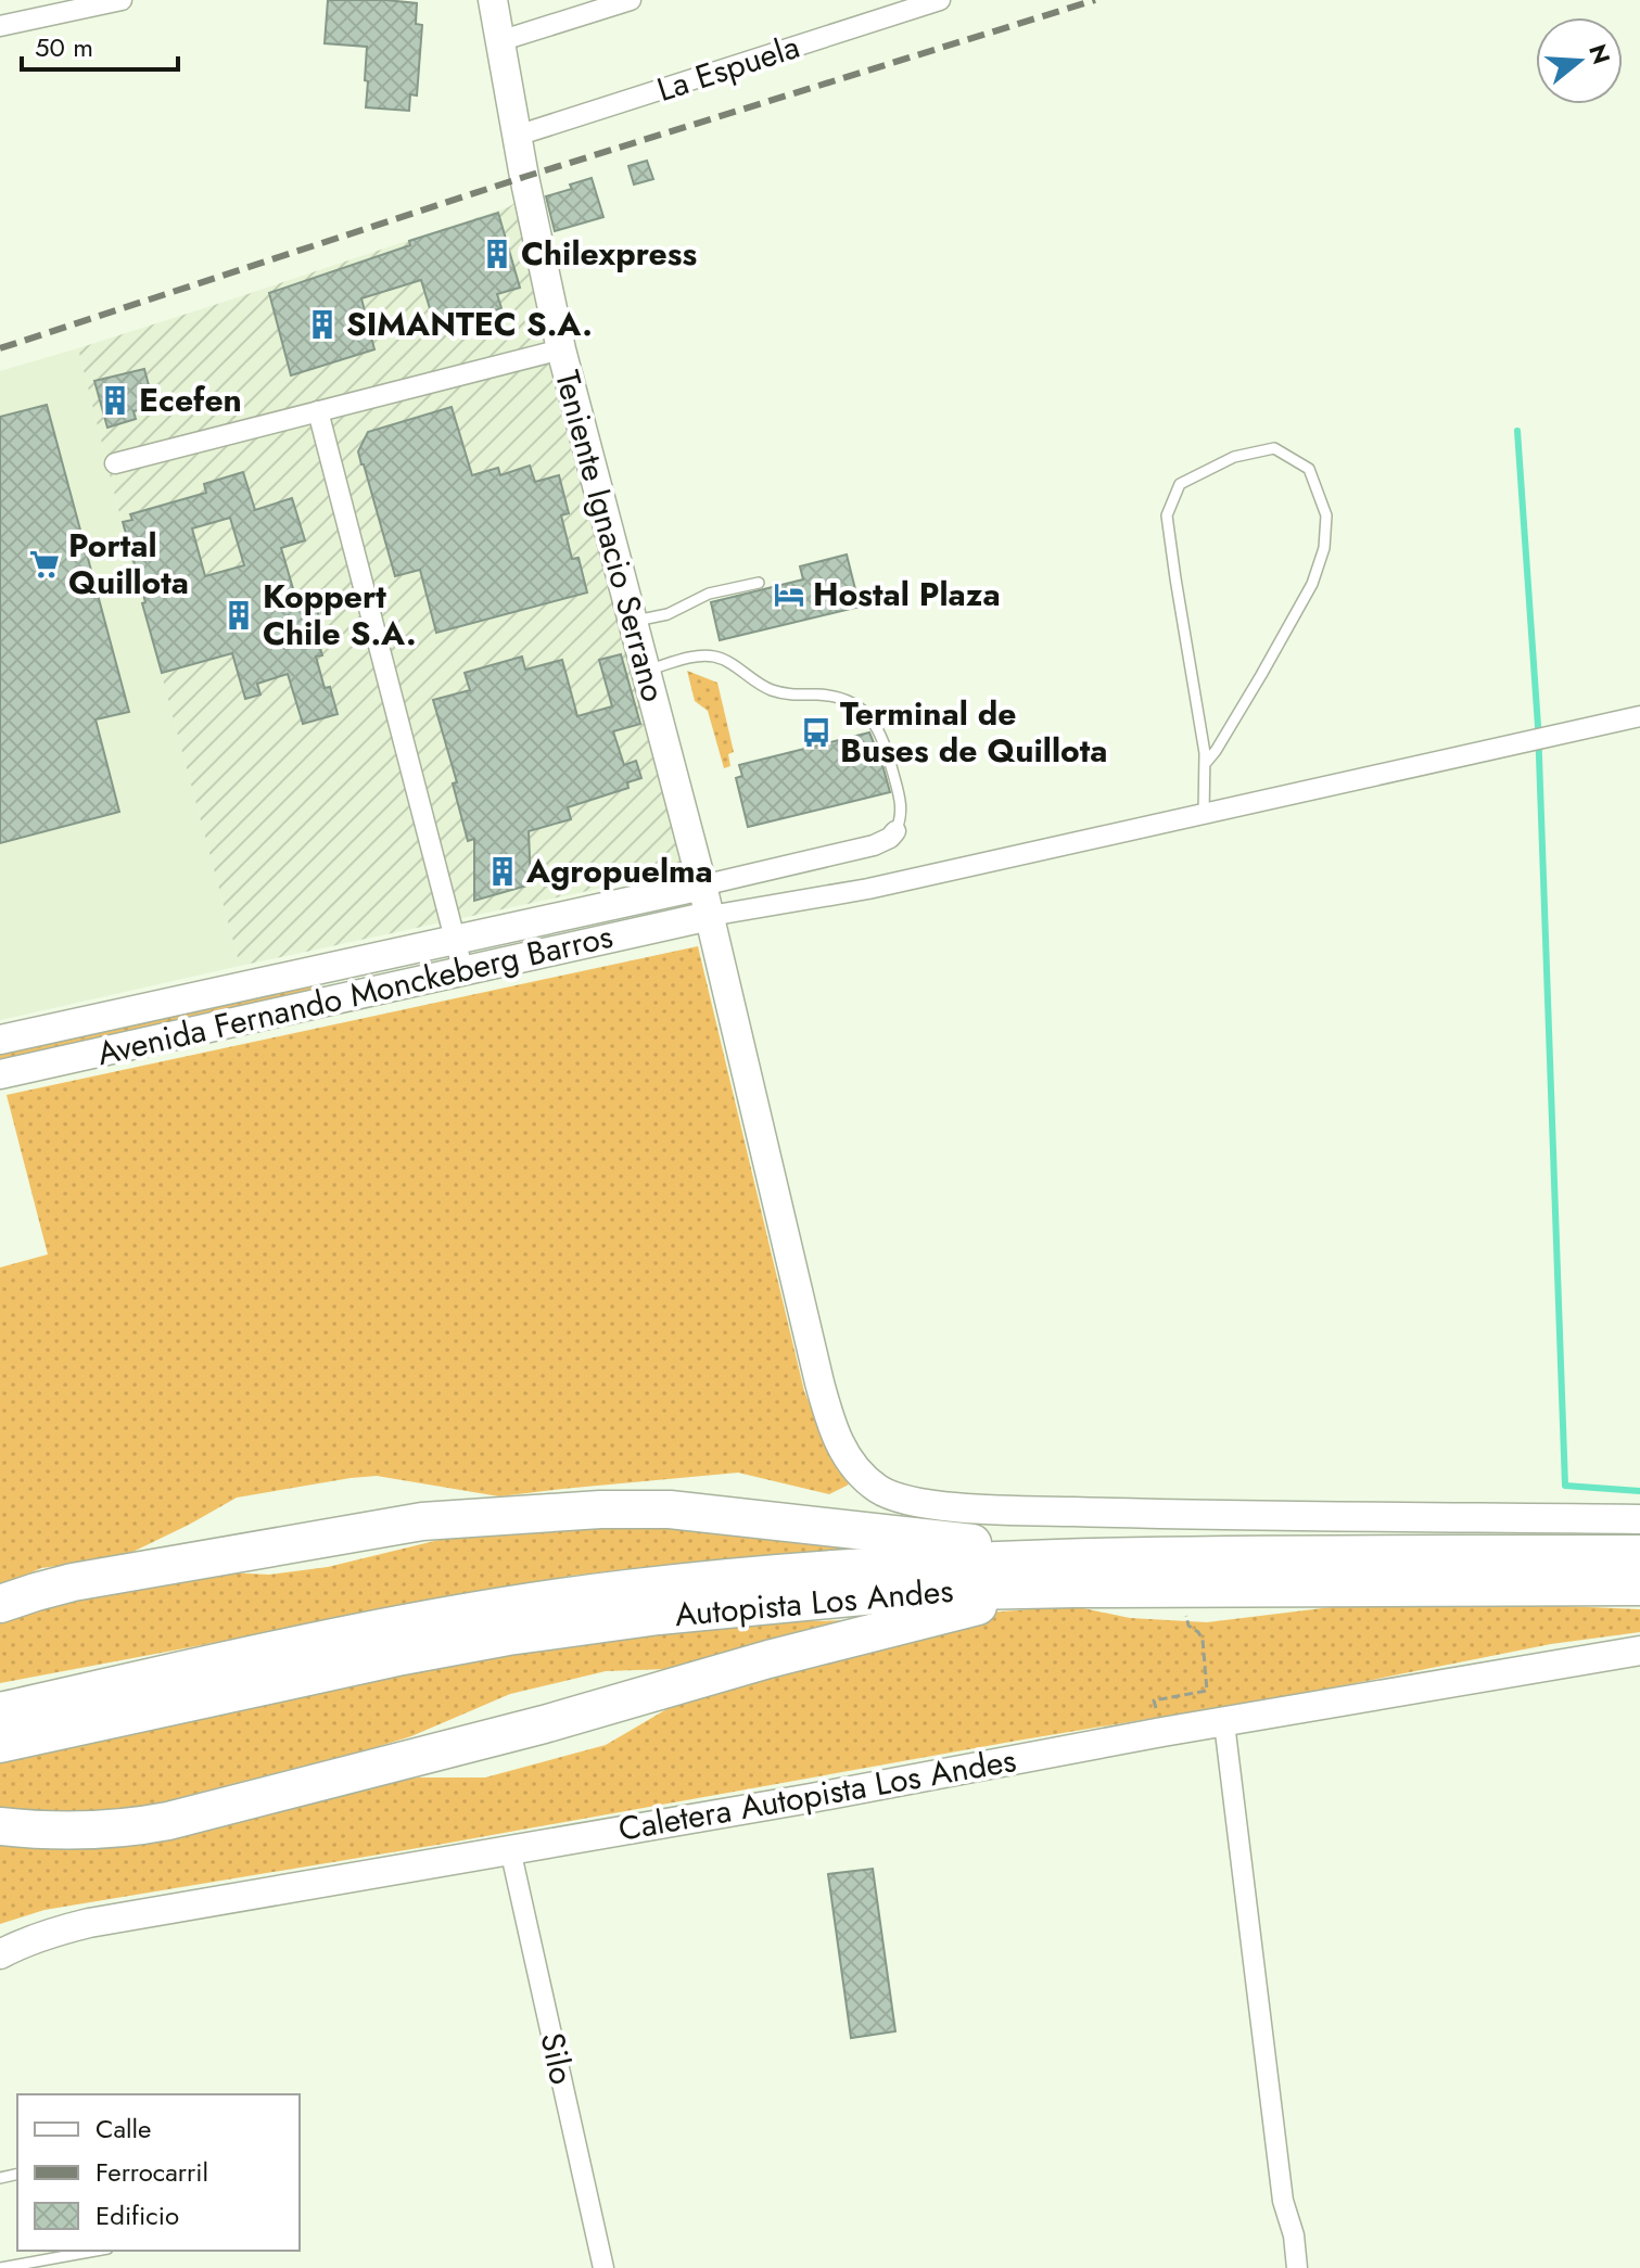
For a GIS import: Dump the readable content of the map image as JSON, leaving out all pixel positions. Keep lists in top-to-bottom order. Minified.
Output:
{"streets":{"highway":["Autopista Los Andes"],"street":["La Espuela","Teniente Ignacio Serrano","Avenida Fernando Monckeberg Barros","Caletera Autopista Los Andes","Silo"]},"crossings":[["La Espuela","Teniente Ignacio Serrano"],["Teniente Ignacio Serrano","Avenida Fernando Monckeberg Barros"],["Caletera Autopista Los Andes","Silo"]],"places":{"building":["Chilexpress","SIMANTEC S.A.","Ecefen","Koppert Chile S.A.","Agropuelma"],"supermarket":["Portal Quillota"],"hotel":["Hostal Plaza"],"bus stop":["Terminal de Buses de Quillota"]},"legend":["Calle","Ferrocarril","Edificio"],"scale_bar":"50 m","north":"right"}
